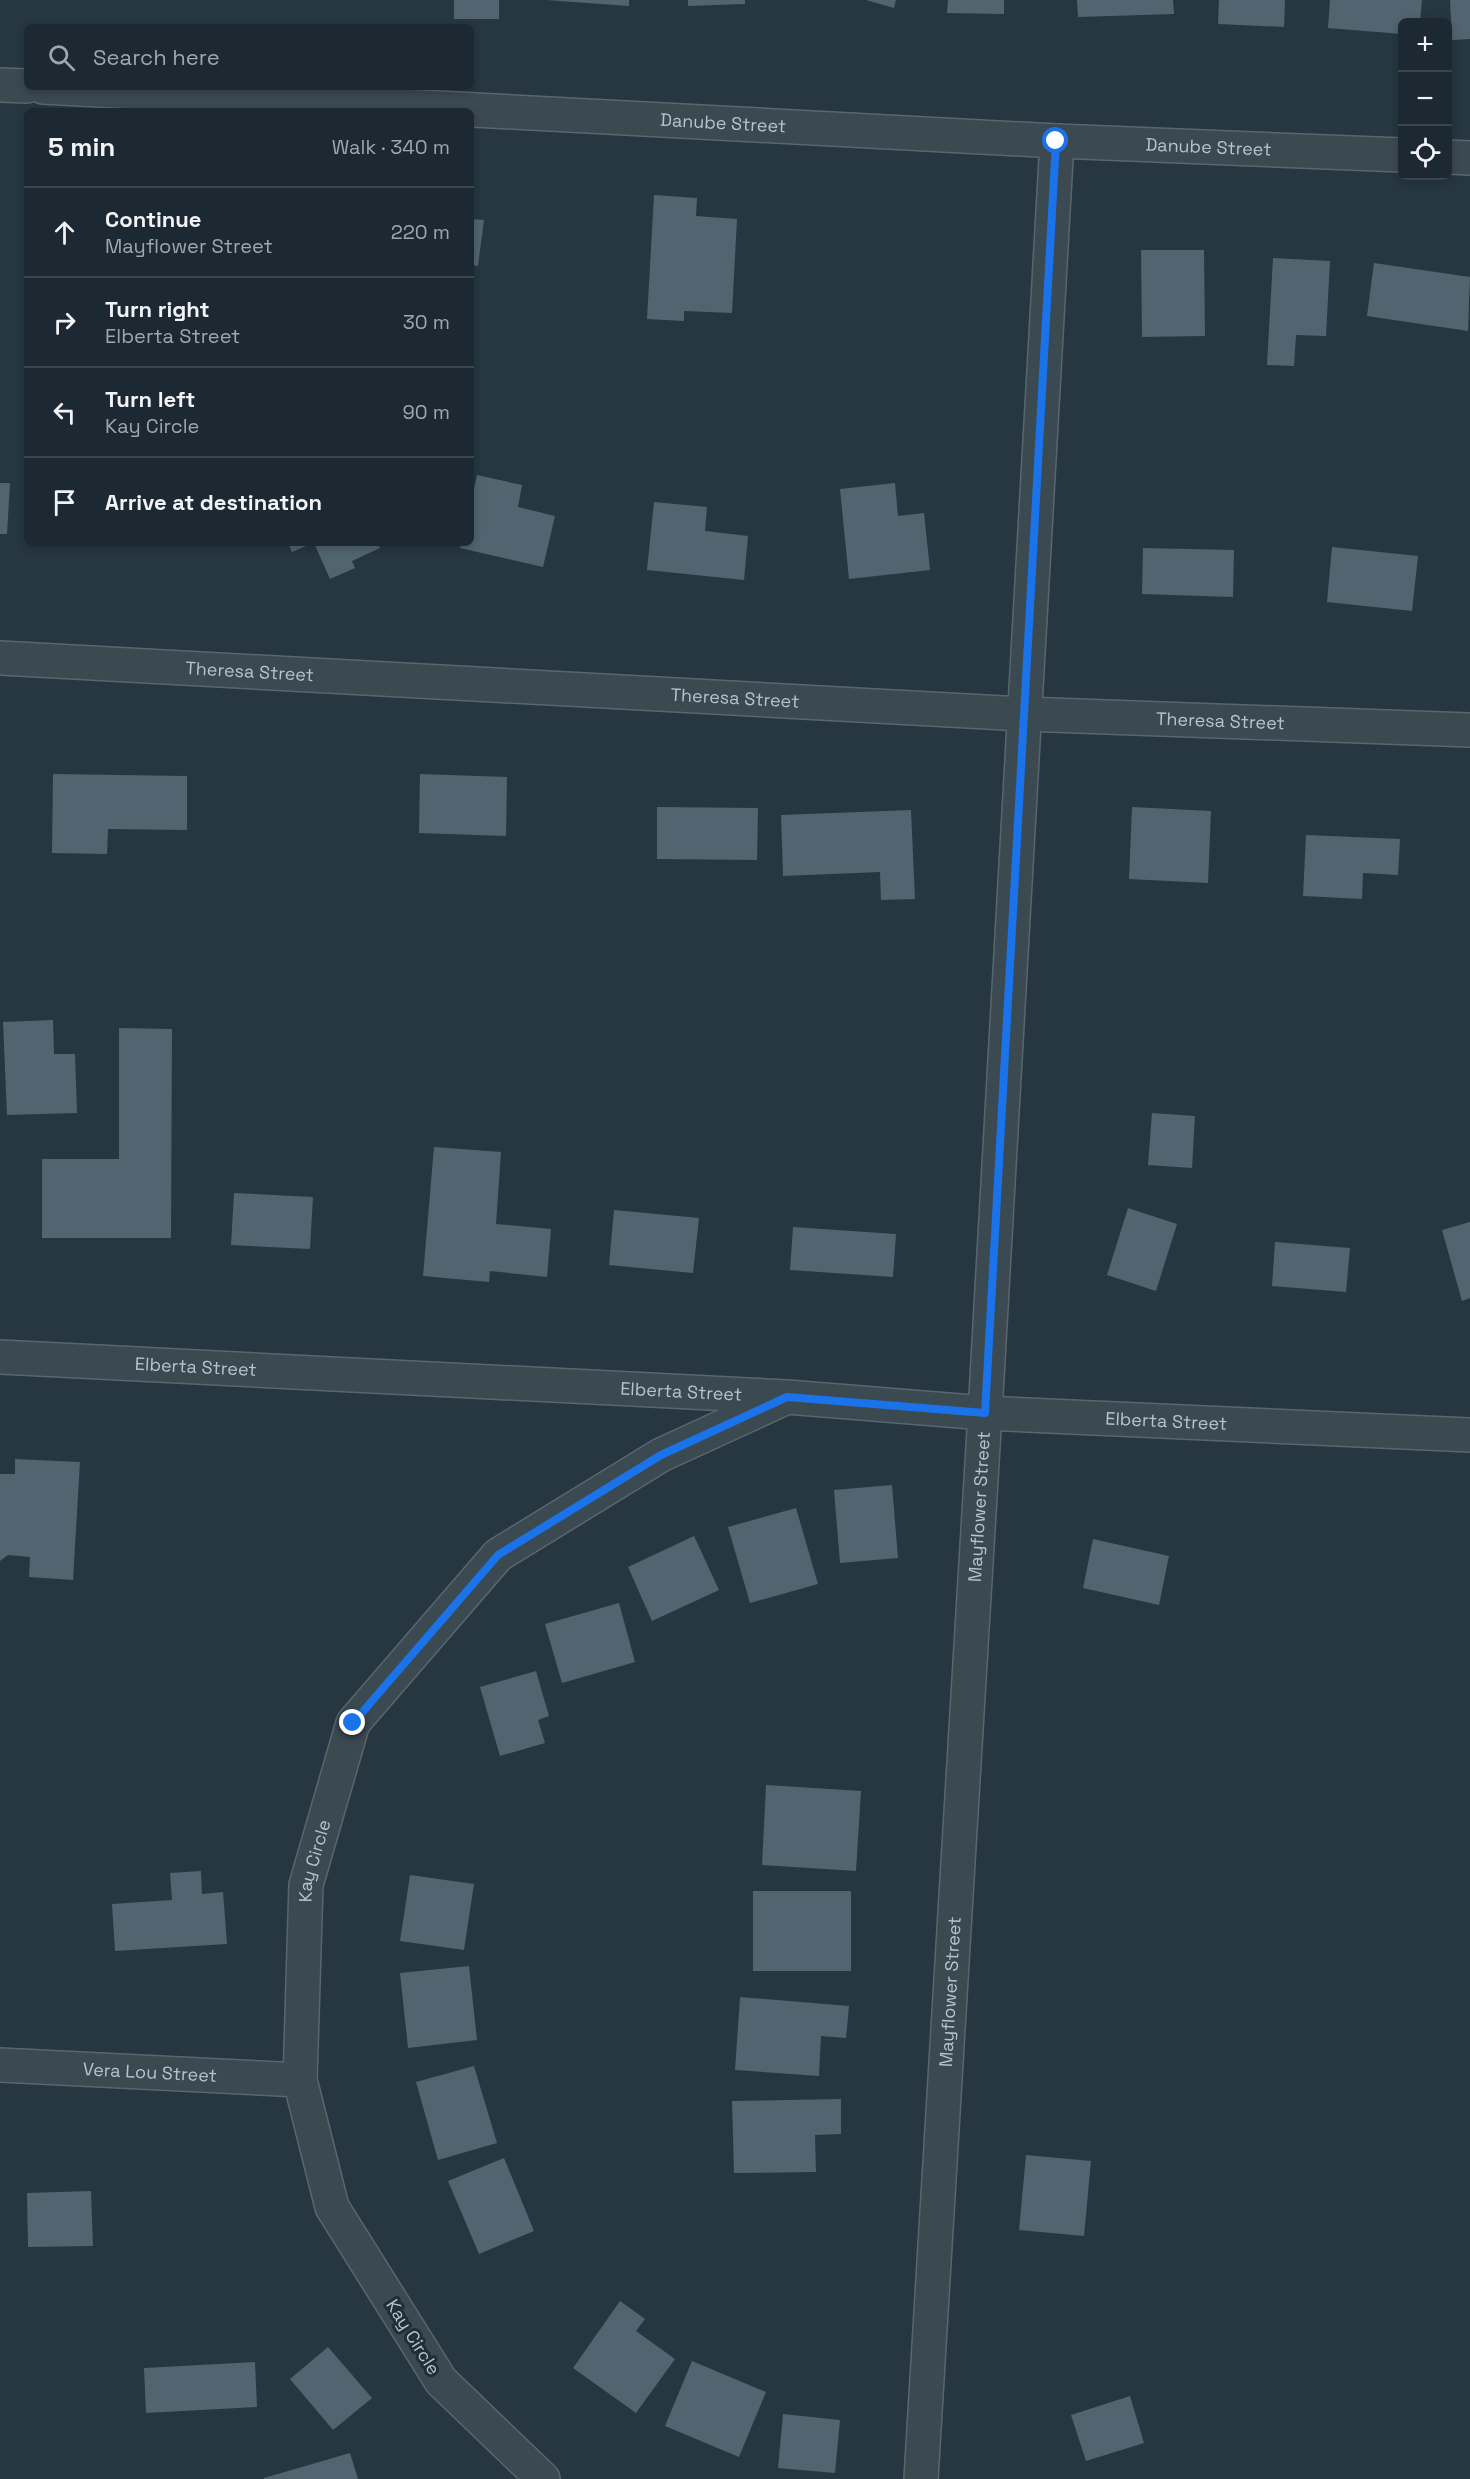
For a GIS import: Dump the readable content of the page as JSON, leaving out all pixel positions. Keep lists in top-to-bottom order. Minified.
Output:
{"streets":{"street":["Danube Street","Theresa Street","Elberta Street","Mayflower Street","Kay Circle","Vera Lou Street"]},"crossings":[["Danube Street","Mayflower Street"],["Theresa Street","Mayflower Street"],["Elberta Street","Mayflower Street"],["Elberta Street","Kay Circle"],["Kay Circle","Vera Lou Street"]],"page":{"map_buttons":["+","−"],"search":"Search here","heading":["5 min","Walk · 340 m"],"list":[["Continue","Mayflower Street","220 m"],["Turn right","Elberta Street","30 m"],["Turn left","Kay Circle","90 m"],"Arrive at destination"]}}
